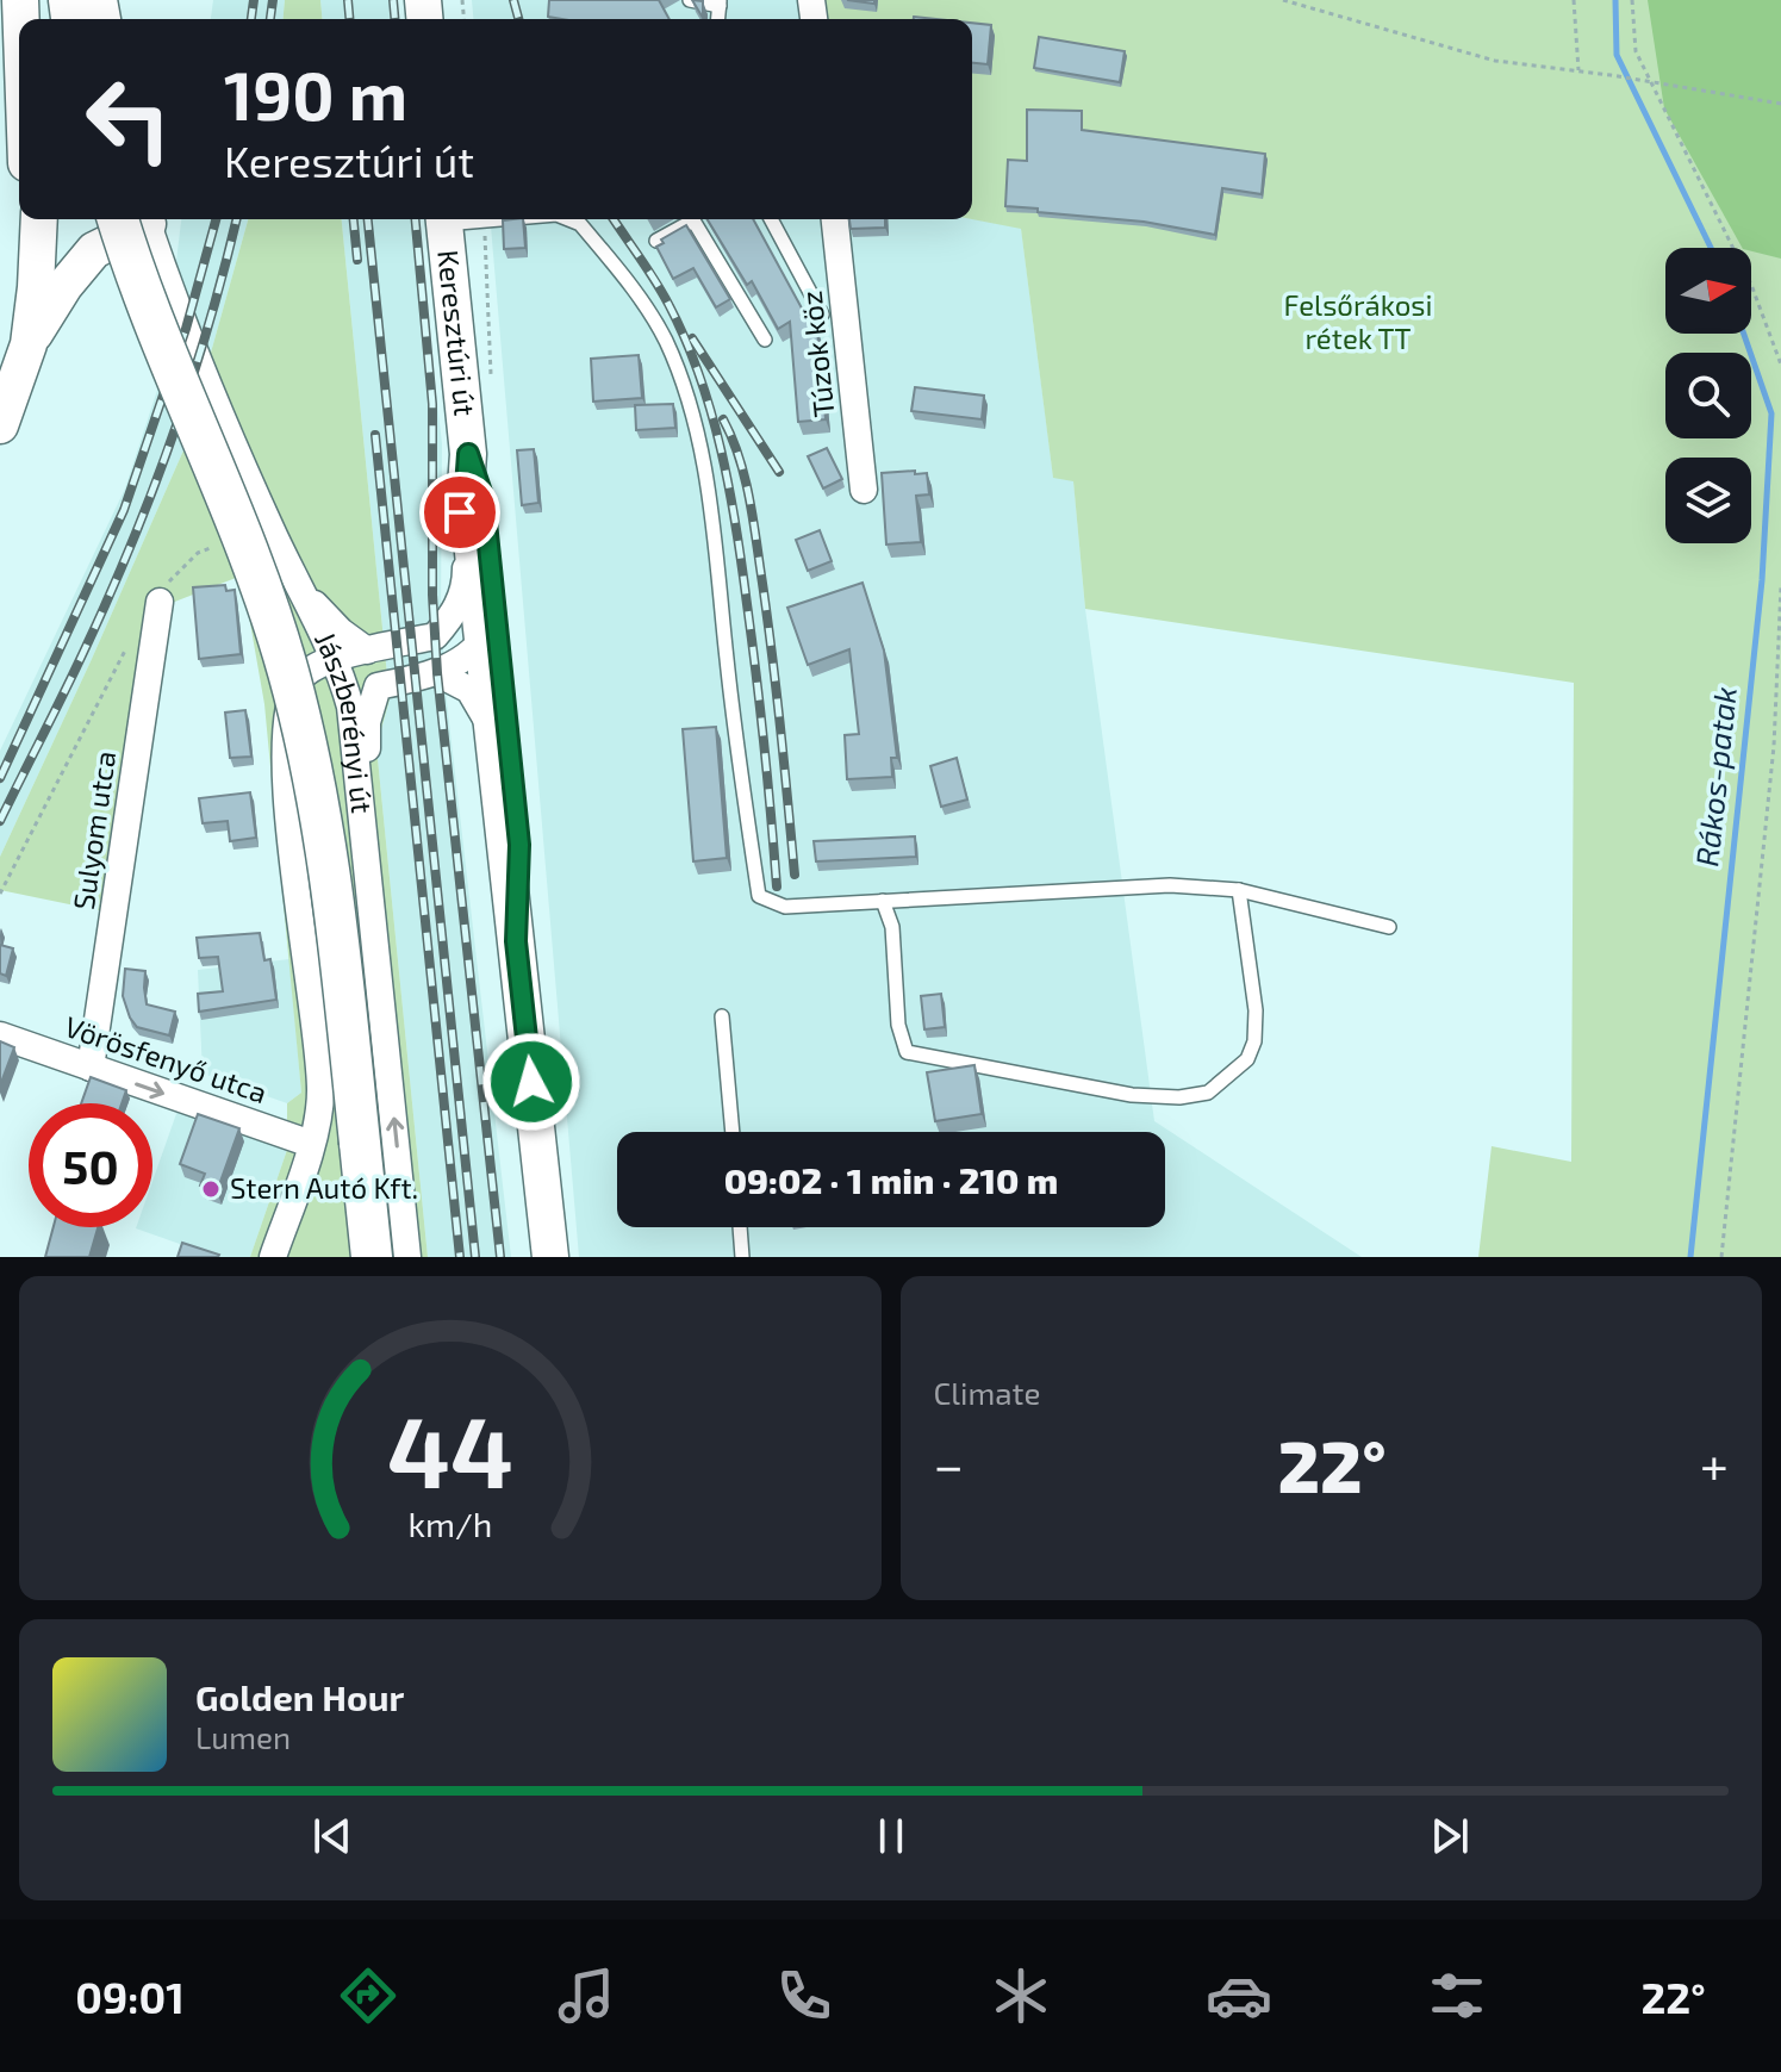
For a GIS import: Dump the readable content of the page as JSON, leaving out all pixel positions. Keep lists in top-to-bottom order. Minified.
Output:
{"streets":{"main road":["Keresztúri út","Jászberényi út"],"street":["Túzok köz","Sulyom utca","Vörösfenyő utca"]},"crossings":[["Sulyom utca","Vörösfenyő utca"]],"one_way":["Vörösfenyő utca"],"water":["Rákos-patak"],"parks":["Felsőrákosi rétek TT"],"places":["Stern Autó Kft."],"north":"right","page":{"turn":["190 m","Keresztúri út"],"limit":"50","trip":"09:02 · 1 min · 210 m","tile":"Climate","heat":["−","22°","+"],"song":["Golden Hour","Lumen"],"tabs":["09:01","22°"],"gauge":["44","km/h"]}}
